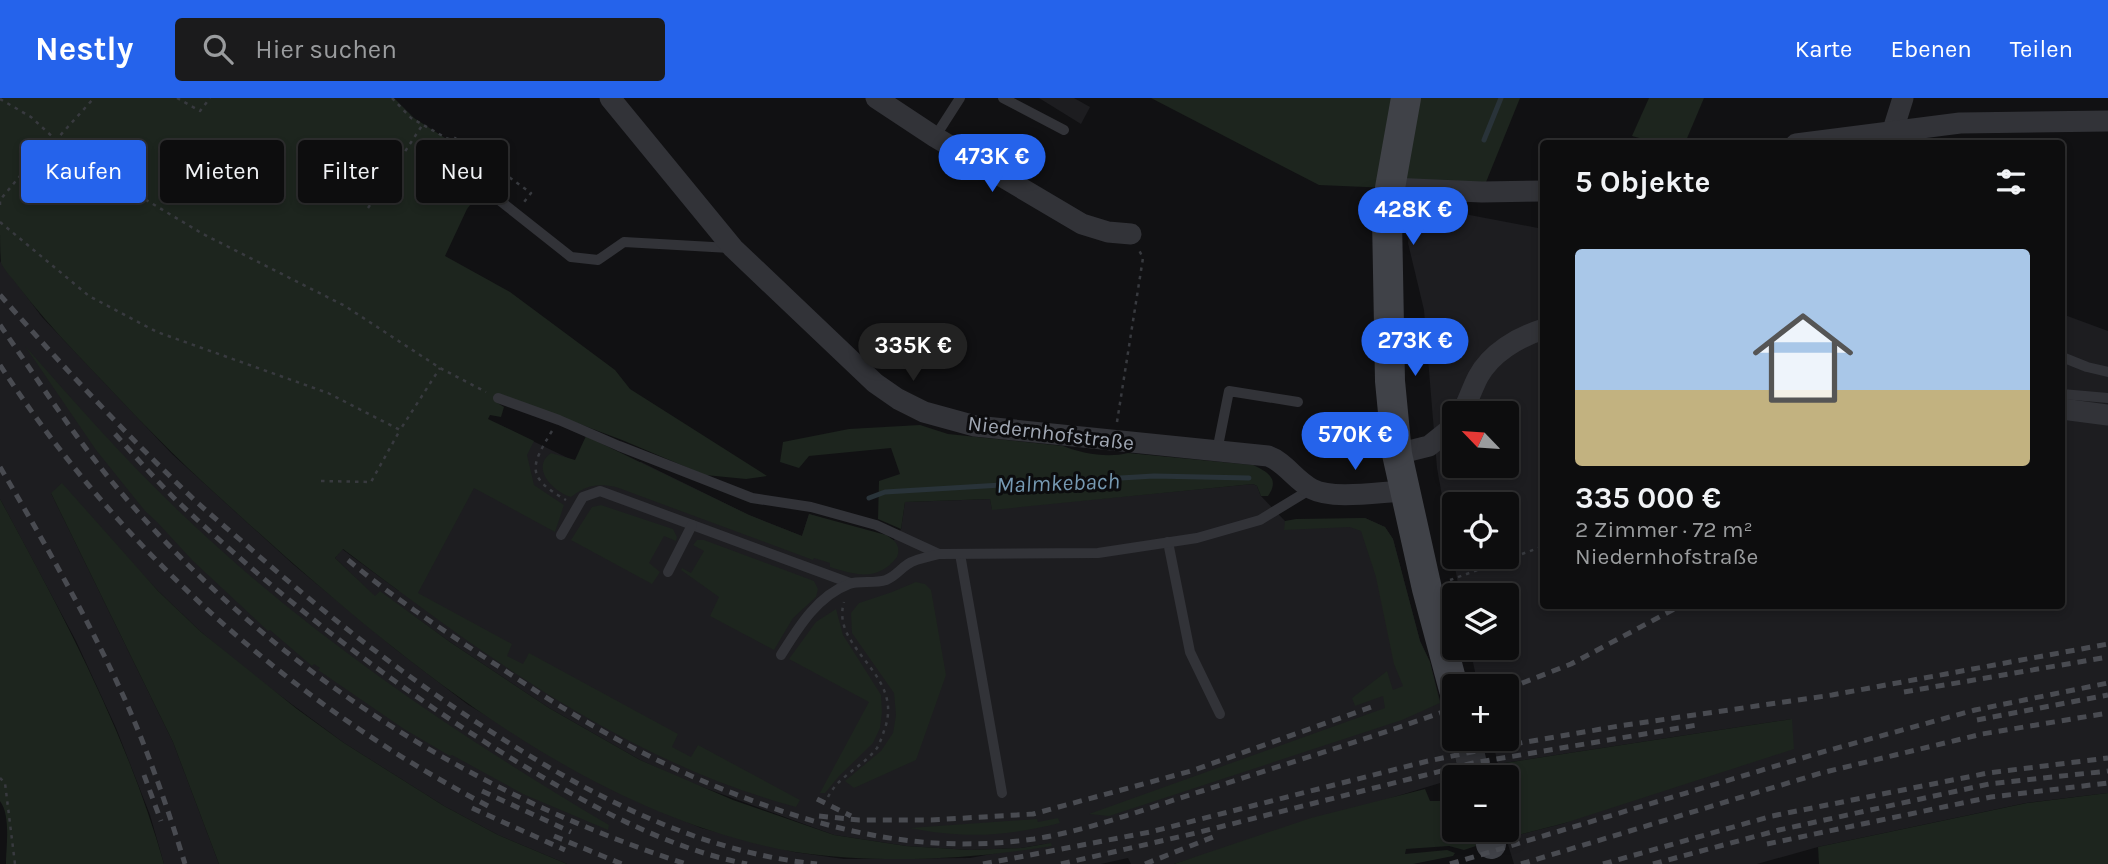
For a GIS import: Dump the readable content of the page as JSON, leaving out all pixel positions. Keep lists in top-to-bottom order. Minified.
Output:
{"streets":{"street":["Niedernhofstraße"]},"water":["Malmkebach"],"north":"top left","page":{"header":"Nestly","search":"Hier suchen","nav":["Karte","Ebenen","Teilen"],"price":["473K €","428K €","273K €","335K €","570K €"],"chip":["Kaufen","Mieten","Filter","Neu"],"heading":"5 Objekte","list":[{"name":"335 000 €","note":"2 Zimmer · 72 m² · Niedernhofstraße"}],"map_buttons":["+","−"]}}
